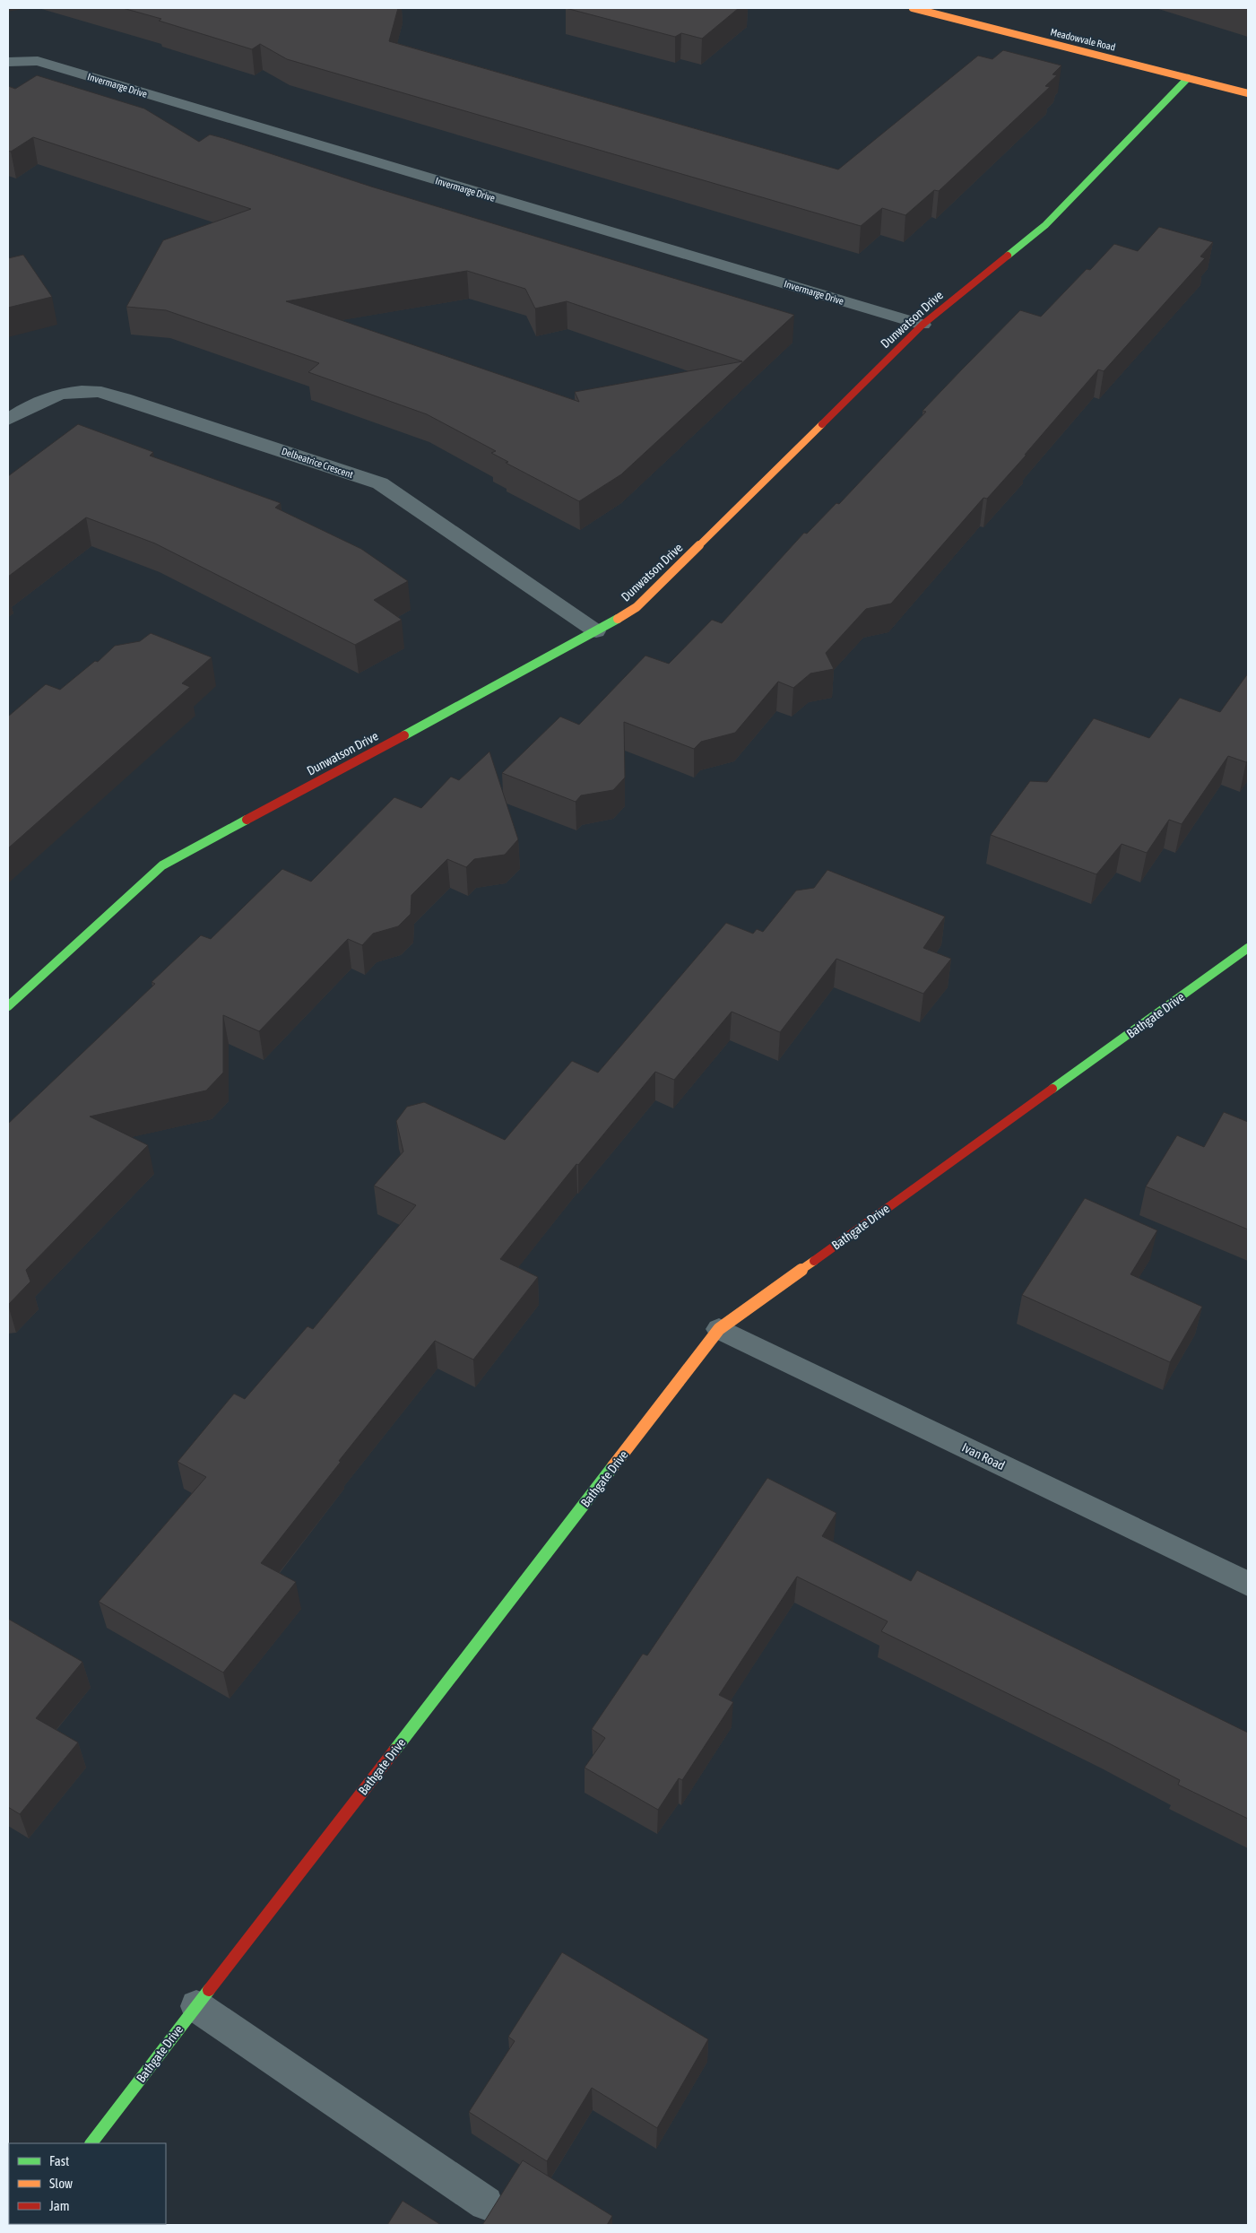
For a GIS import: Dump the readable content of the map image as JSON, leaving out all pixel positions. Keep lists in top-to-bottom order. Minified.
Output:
{"streets":{"street":["Meadowvale Road","Invermarge Drive","Dunwatson Drive","Delbeatrice Crescent","Bathgate Drive","Ivan Road"]},"crossings":[["Meadowvale Road","Dunwatson Drive"],["Invermarge Drive","Dunwatson Drive"],["Dunwatson Drive","Delbeatrice Crescent"],["Bathgate Drive","Ivan Road"]],"legend":["Fast","Slow","Jam"]}
